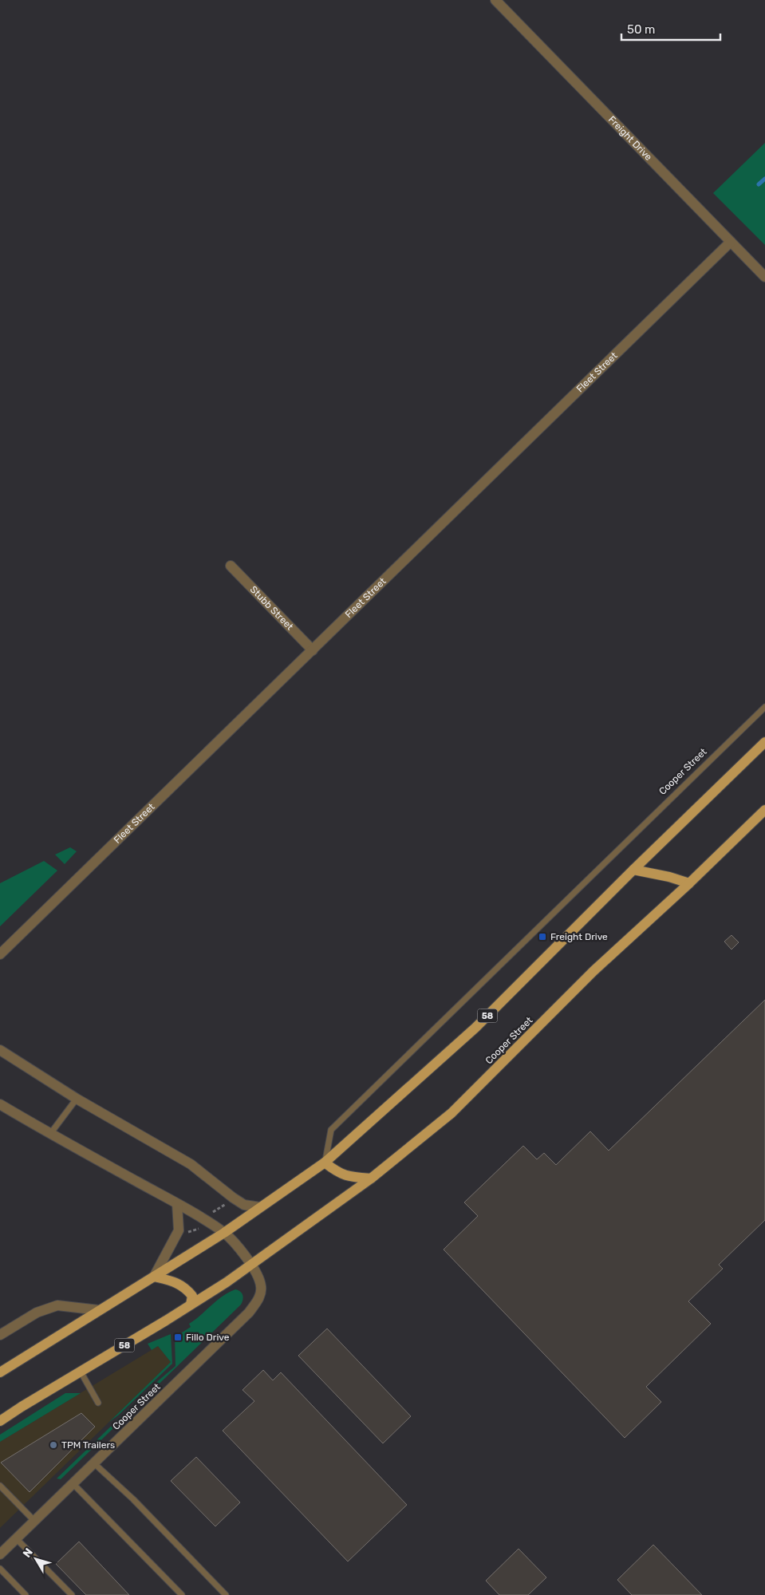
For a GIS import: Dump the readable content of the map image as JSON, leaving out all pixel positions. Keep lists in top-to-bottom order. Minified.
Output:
{"streets":{"main road":["Cooper Street","58"],"street":["Freight Drive","Fleet Street","Stubb Street"]},"crossings":[["Freight Drive","Fleet Street"],["Fleet Street","Stubb Street"],["Cooper Street","58"]],"places":{"transit":["Freight Drive","Fillo Drive"],"other":["TPM Trailers"]},"scale_bar":"50 m","north":"top left"}
